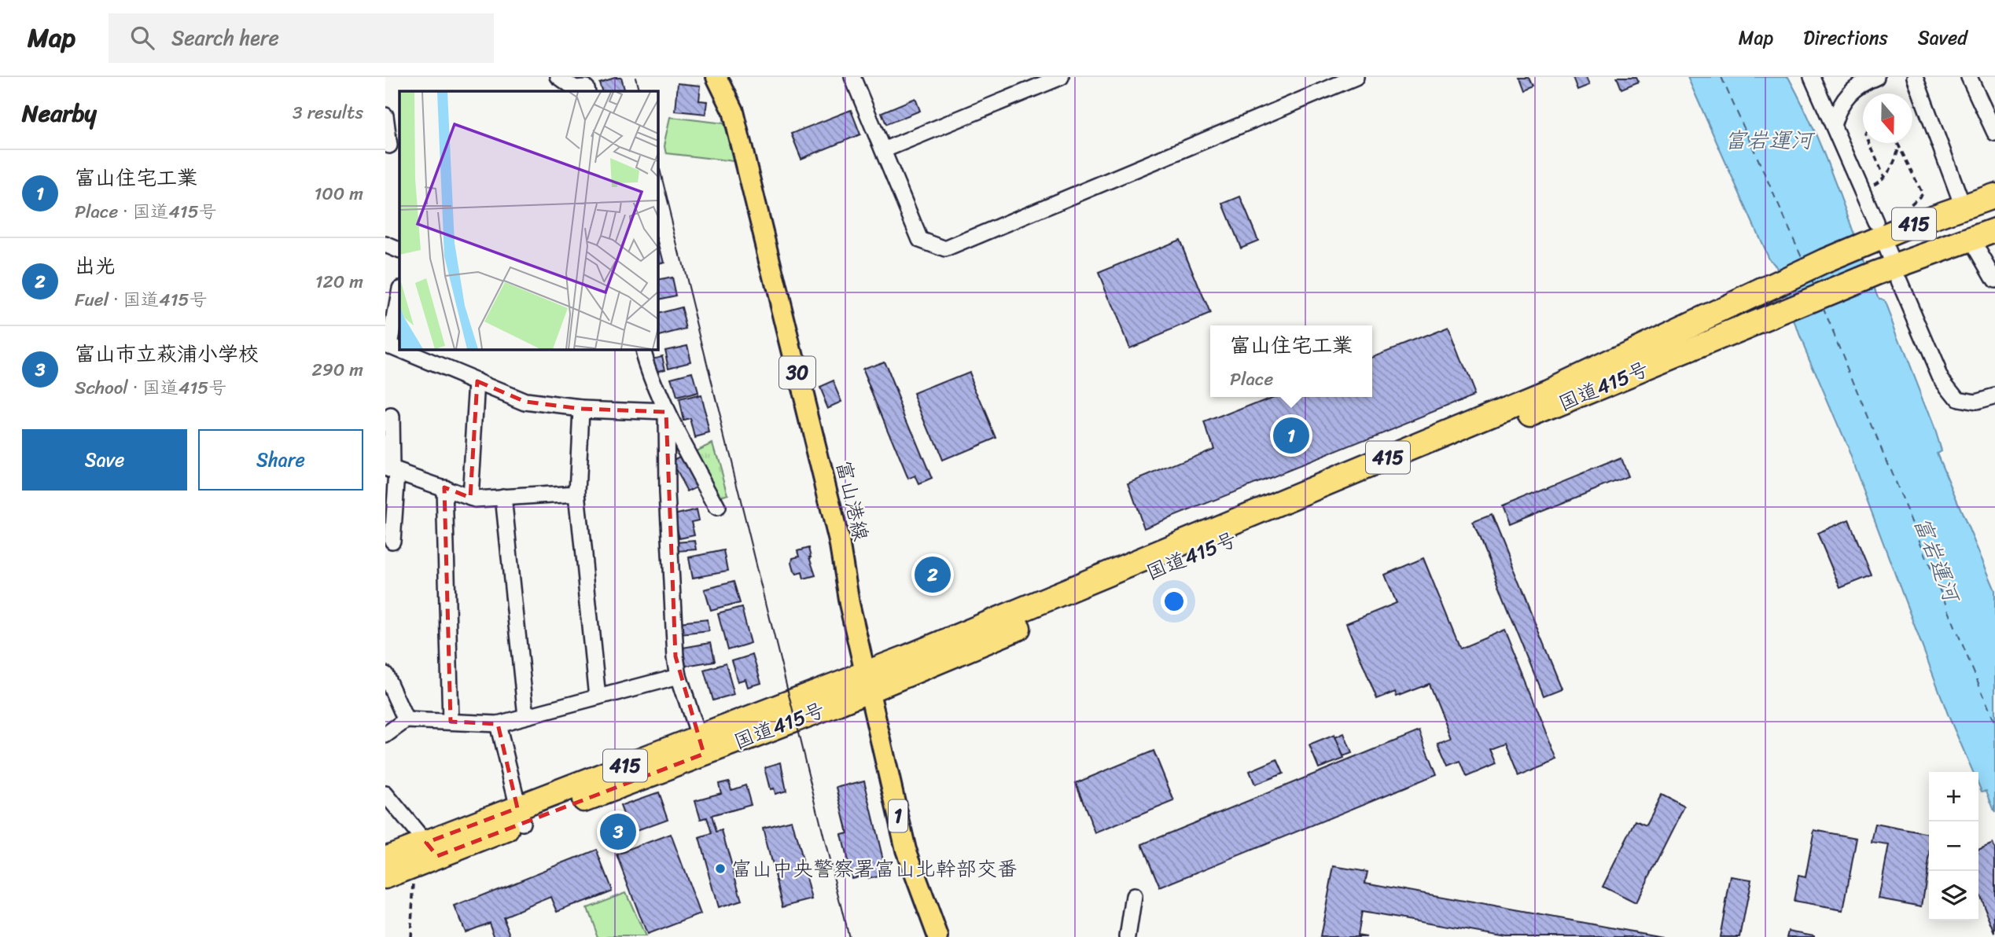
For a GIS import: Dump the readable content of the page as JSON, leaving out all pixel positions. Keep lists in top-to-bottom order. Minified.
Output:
{"streets":{"highway":["415","国道415号"],"main road":["30","富山港線","1"]},"crossings":[["国道415号","富山港線"]],"water":["富岩運河"],"places":["富山中央警察署富山北幹部交番"],"north":"bottom","page":{"header":"Map","search":"Search here","nav":["Map","Directions","Saved"],"heading":["Nearby","3 results"],"list":[{"mark":"1","name":"富山住宅工業","note":"Place · 国道415号","value":"100 m"},{"mark":"2","name":"出光","note":"Fuel · 国道415号","value":"120 m"},{"mark":"3","name":"富山市立萩浦小学校","note":"School · 国道415号","value":"290 m"}],"popup":["富山住宅工業","Place"],"buttons":["Save","Share"],"pins":["1","2","3"],"map_buttons":["+","−"]}}
